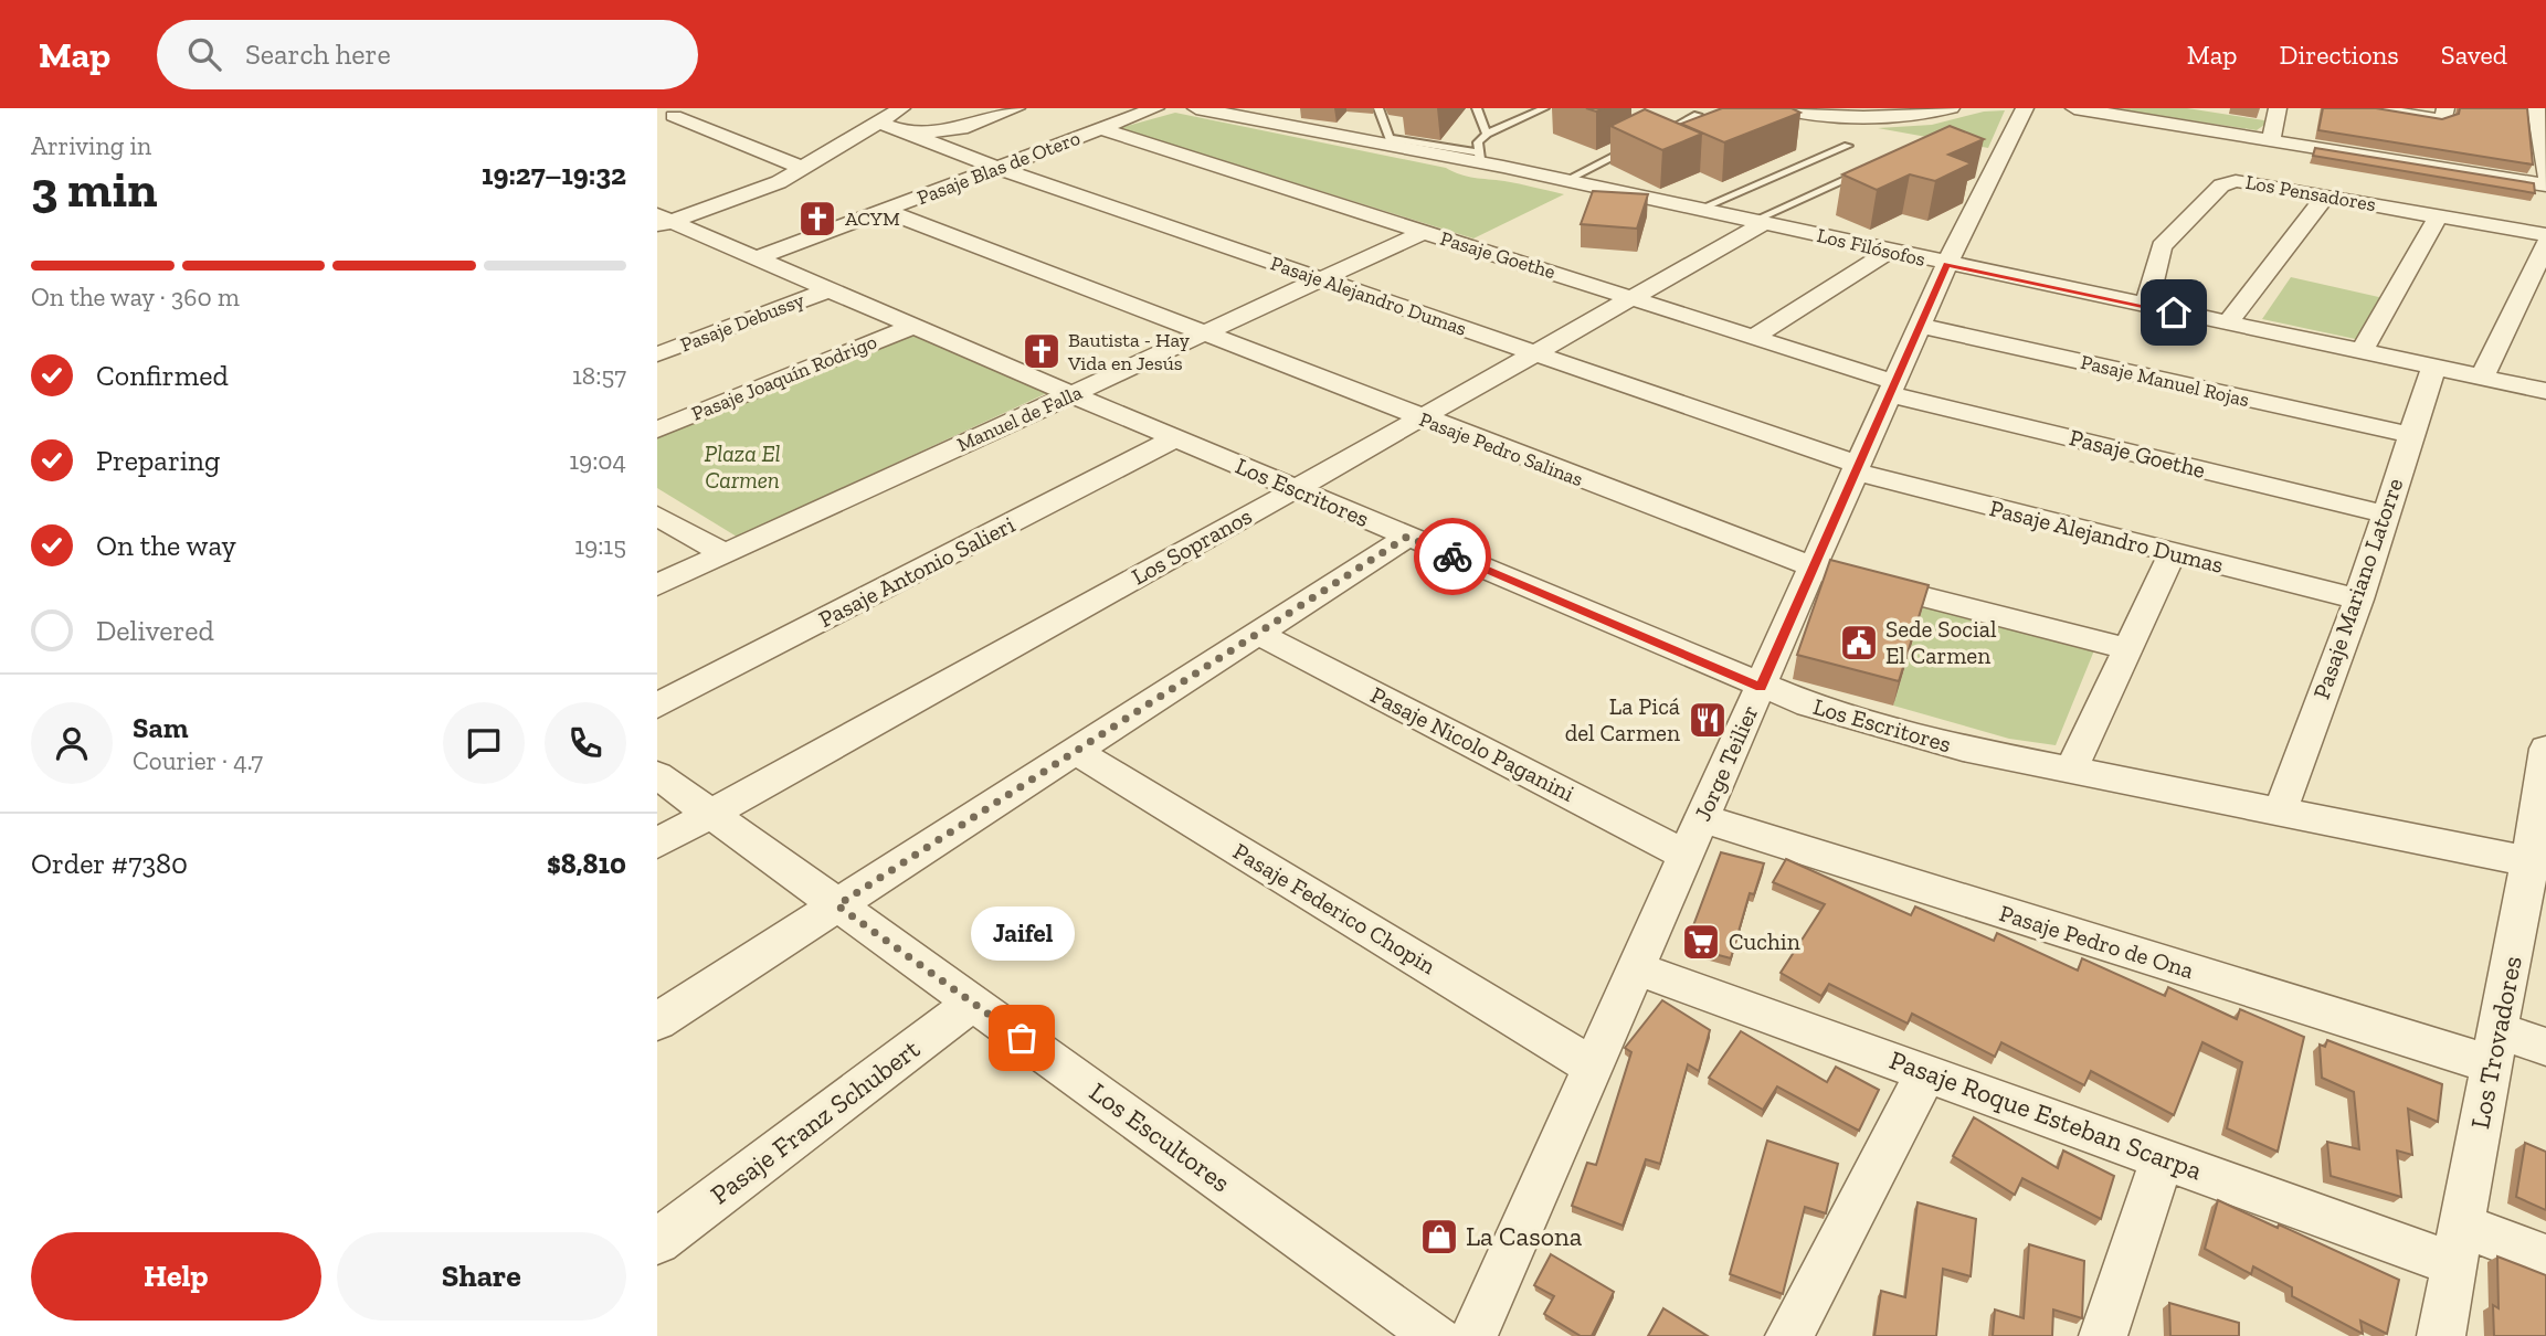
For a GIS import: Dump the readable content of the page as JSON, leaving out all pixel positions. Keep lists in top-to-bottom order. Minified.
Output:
{"streets":{"street":["Pasaje Blas de Otero","Los Pensadores","Los Filósofos","Pasaje Goethe","Pasaje Alejandro Dumas","Pasaje Debussy","Pasaje Joaquín Rodrigo","Pasaje Manuel Rojas","Manuel de Falla","Pasaje Pedro Salinas","Los Escritores","Los Sopranos","Pasaje Antonio Salieri","Pasaje Mariano Latorre","Pasaje Nicolo Paganini","Jorge Teilier","Pasaje Federico Chopin","Pasaje Pedro de Ona","Los Trovadores","Pasaje Roque Esteban Scarpa","Pasaje Franz Schubert","Los Escultores"]},"crossings":[["Pasaje Blas de Otero","Pasaje Goethe"],["Pasaje Blas de Otero","Pasaje Alejandro Dumas"],["Pasaje Blas de Otero","Pasaje Pedro Salinas"],["Pasaje Blas de Otero","Los Escritores"],["Los Pensadores","Los Filósofos"],["Los Filósofos","Los Sopranos"],["Los Filósofos","Pasaje Mariano Latorre"],["Los Filósofos","Jorge Teilier"],["Pasaje Goethe","Manuel de Falla"],["Pasaje Goethe","Los Sopranos"],["Pasaje Goethe","Pasaje Mariano Latorre"],["Pasaje Goethe","Jorge Teilier"],["Pasaje Alejandro Dumas","Manuel de Falla"],["Pasaje Alejandro Dumas","Los Sopranos"],["Pasaje Alejandro Dumas","Pasaje Mariano Latorre"],["Pasaje Alejandro Dumas","Jorge Teilier"],["Pasaje Debussy","Los Escritores"],["Pasaje Joaquín Rodrigo","Los Escritores"],["Pasaje Manuel Rojas","Pasaje Mariano Latorre"],["Pasaje Manuel Rojas","Jorge Teilier"],["Manuel de Falla","Pasaje Pedro Salinas"],["Manuel de Falla","Los Escritores"],["Pasaje Pedro Salinas","Los Sopranos"],["Pasaje Pedro Salinas","Jorge Teilier"],["Los Escritores","Los Sopranos"],["Los Escritores","Pasaje Antonio Salieri"],["Los Escritores","Pasaje Mariano Latorre"],["Los Escritores","Jorge Teilier"],["Los Escritores","Los Trovadores"],["Los Sopranos","Los Escultores"],["Pasaje Nicolo Paganini","Jorge Teilier"],["Jorge Teilier","Pasaje Federico Chopin"],["Jorge Teilier","Pasaje Pedro de Ona"],["Jorge Teilier","Pasaje Roque Esteban Scarpa"],["Pasaje Pedro de Ona","Los Trovadores"],["Los Trovadores","Pasaje Roque Esteban Scarpa"],["Pasaje Franz Schubert","Los Escultores"]],"parks":["Plaza El Carmen"],"places":{"church":["ACYM","Bautista - Hay Vida en Jesús"],"public building":["Sede Social El Carmen"],"restaurant":["La Picá del Carmen"],"supermarket":["Cuchin"],"other":["Jaifel"],"shop":["La Casona"]},"page":{"header":"Map","search":"Search here","nav":["Map","Directions","Saved"],"heading":["3 min","Arriving in","19:27–19:32"],"panel":["Sam","Courier · 4.7","Order #7380","$8,810"],"bar":"On the way · 360 m","list":[["Confirmed","18:57"],["Preparing","19:04"],["On the way","19:15"],"Delivered"],"bubble":"Jaifel","buttons":["Help","Share"]}}
